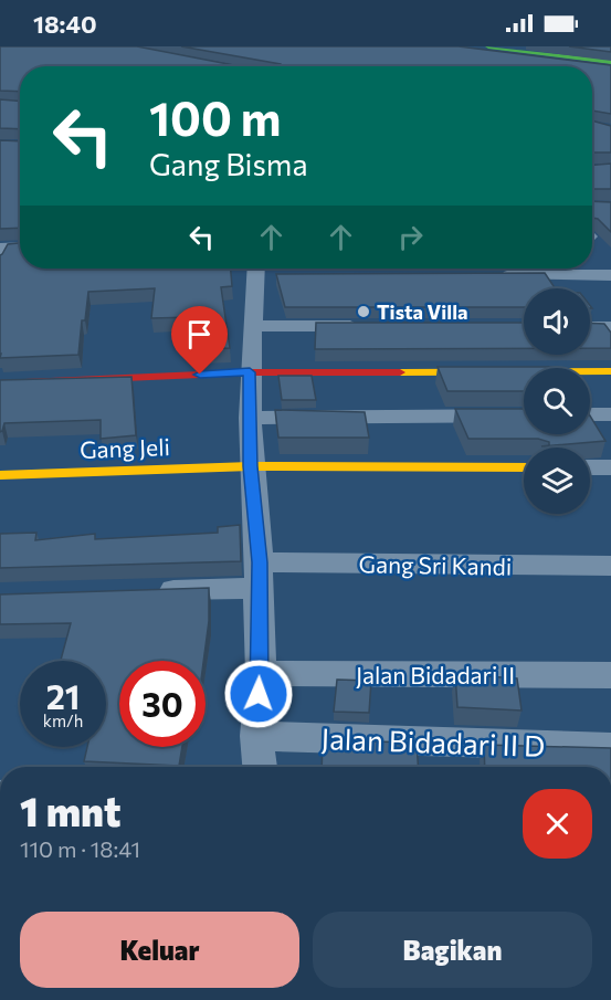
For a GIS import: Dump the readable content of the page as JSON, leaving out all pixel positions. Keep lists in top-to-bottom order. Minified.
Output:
{"streets":{"main road":["Gang Jeli"],"street":["Gang Sri Kandi","Jalan Bidadari II","Jalan Bidadari II D"]},"places":["Tista Villa"],"page":{"status":"18:40","turn":["100 m","Gang Bisma"],"speed":"21 km/h","limit":"30","heading":["1 mnt","110 m · 18:41"],"buttons":["Keluar","Bagikan"]}}
